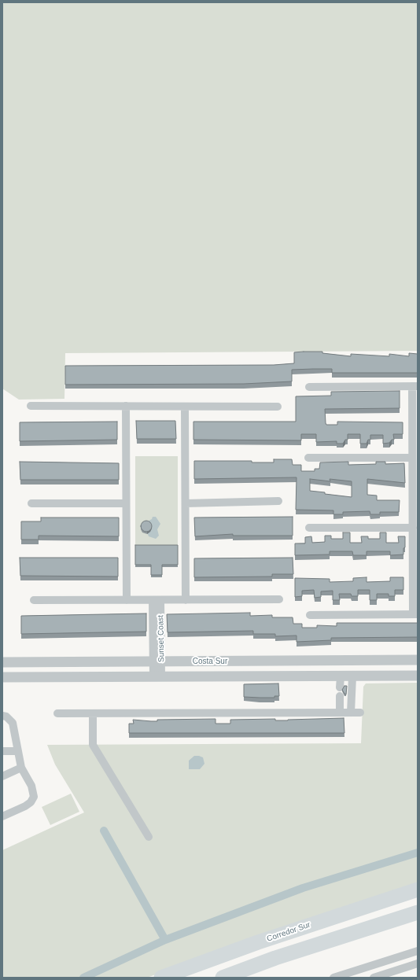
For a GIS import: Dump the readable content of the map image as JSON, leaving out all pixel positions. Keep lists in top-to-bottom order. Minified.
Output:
{"streets":{"highway":["Corredor Sur"],"street":["Sunset Coast","Costa Sur"]},"crossings":[["Sunset Coast","Costa Sur"]]}
